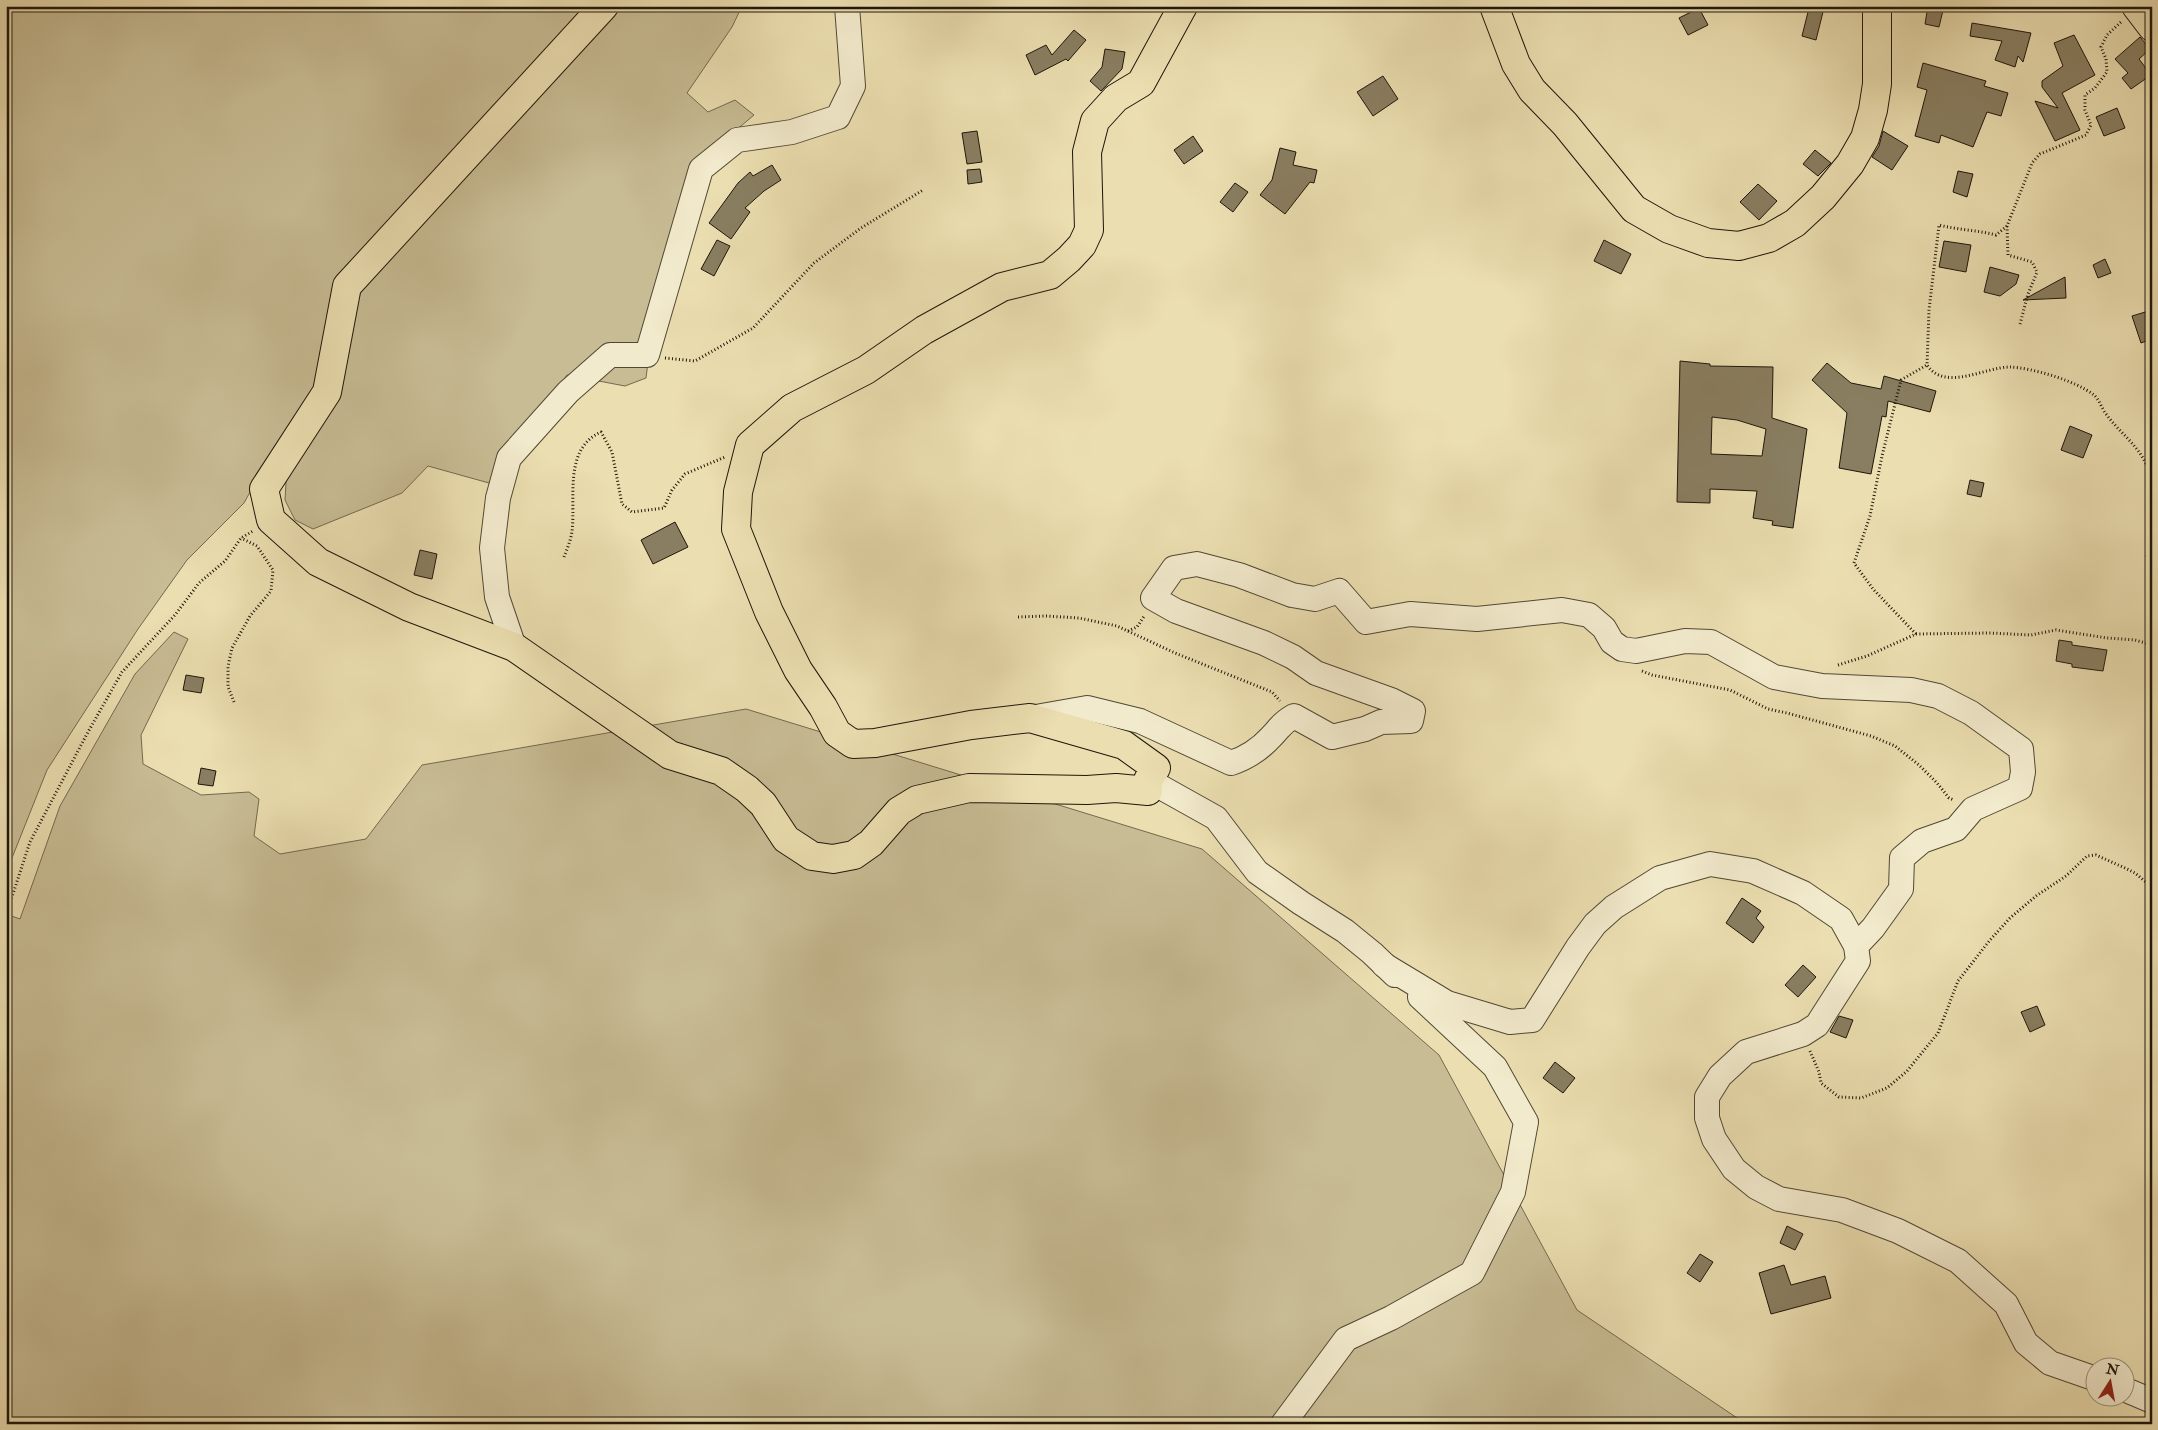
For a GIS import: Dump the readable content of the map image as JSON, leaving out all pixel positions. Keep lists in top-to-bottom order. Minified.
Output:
{"north":"top"}
